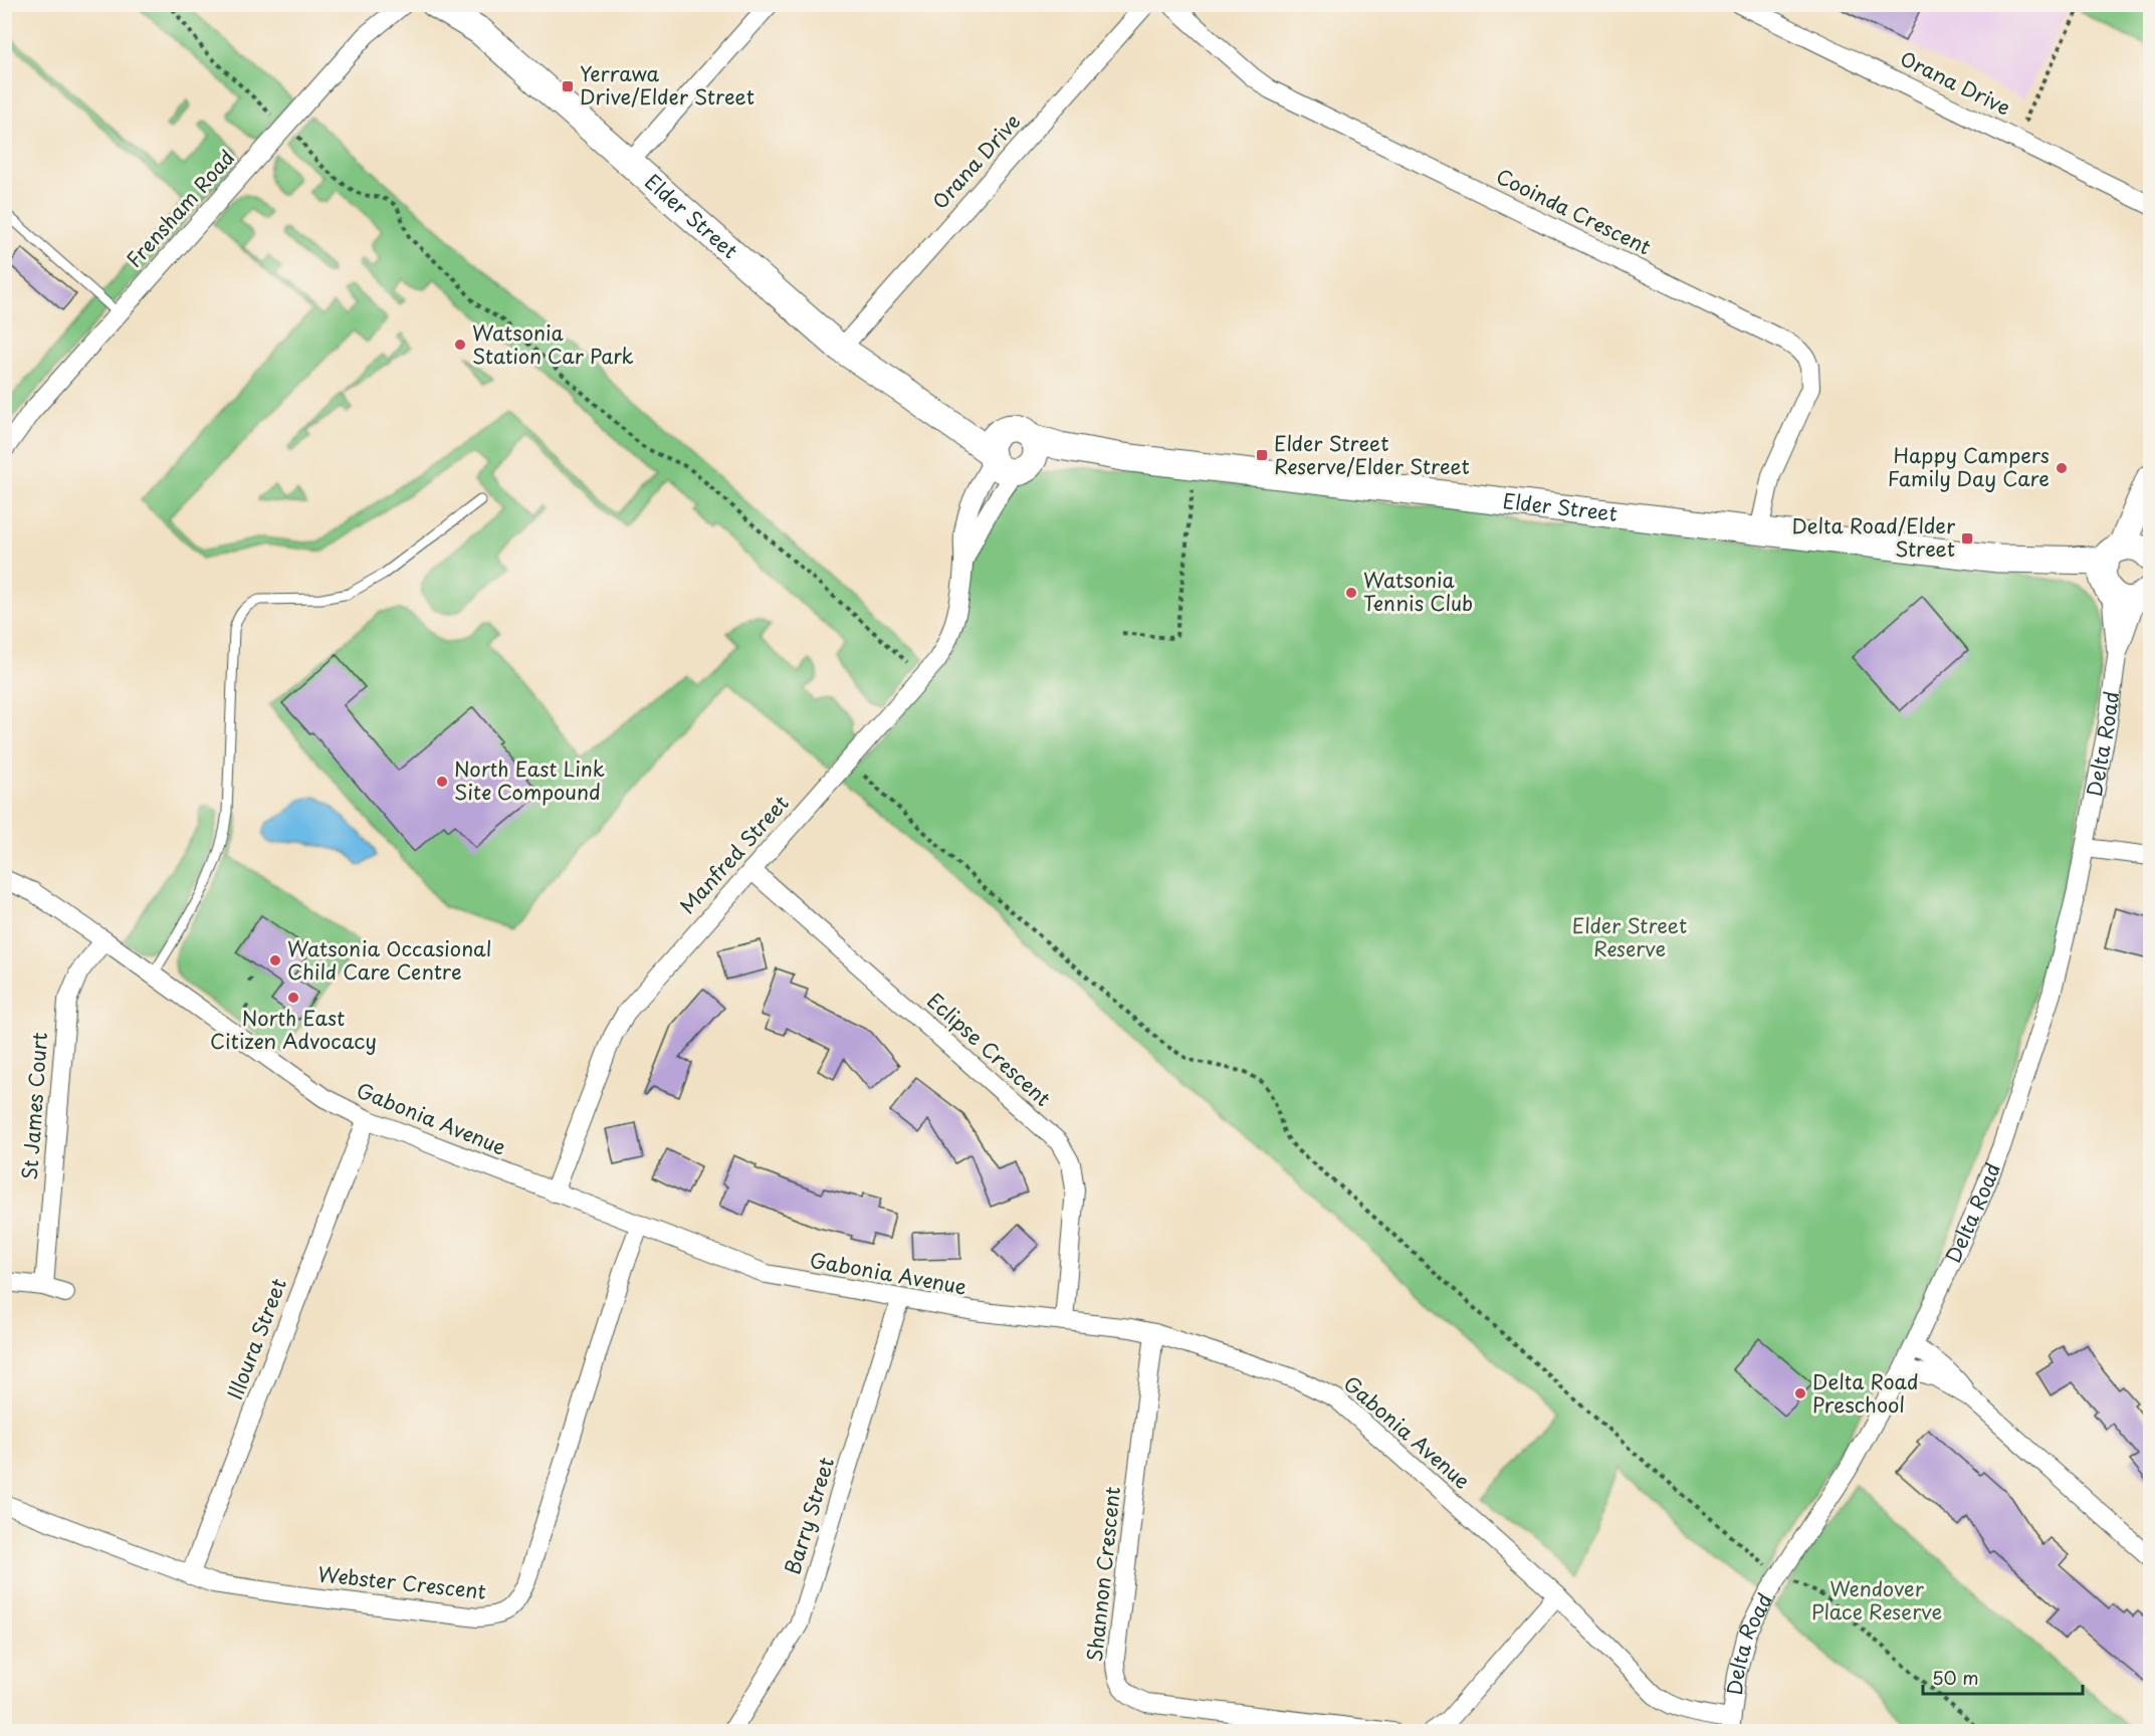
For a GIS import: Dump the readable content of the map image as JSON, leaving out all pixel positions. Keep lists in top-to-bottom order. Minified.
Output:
{"streets":{"street":["Orana Drive","Frensham Road","Cooinda Crescent","Elder Street","Delta Road","Manfred Street","Eclipse Crescent","St James Court","Gabonia Avenue","Illoura Street","Barry Street","Shannon Crescent","Webster Crescent"]},"crossings":[["Orana Drive","Elder Street"],["Cooinda Crescent","Elder Street"],["Elder Street","Delta Road"],["Elder Street","Manfred Street"],["Delta Road","Gabonia Avenue"],["Manfred Street","Eclipse Crescent"],["Manfred Street","Gabonia Avenue"],["Eclipse Crescent","Gabonia Avenue"],["St James Court","Gabonia Avenue"],["Gabonia Avenue","Illoura Street"],["Gabonia Avenue","Barry Street"],["Gabonia Avenue","Shannon Crescent"],["Gabonia Avenue","Webster Crescent"],["Illoura Street","Webster Crescent"]],"parks":["Elder Street Reserve","Wendover Place Reserve"],"places":{"transit":["Yerrawa Drive/Elder Street","Elder Street Reserve/Elder Street","Delta Road/Elder Street"],"other":["Watsonia Station Car Park","Happy Campers Family Day Care","Watsonia Tennis Club","North East Link Site Compound","Watsonia Occasional Child Care Centre","North East Citizen Advocacy","Delta Road Preschool"]},"scale_bar":"50 m"}
